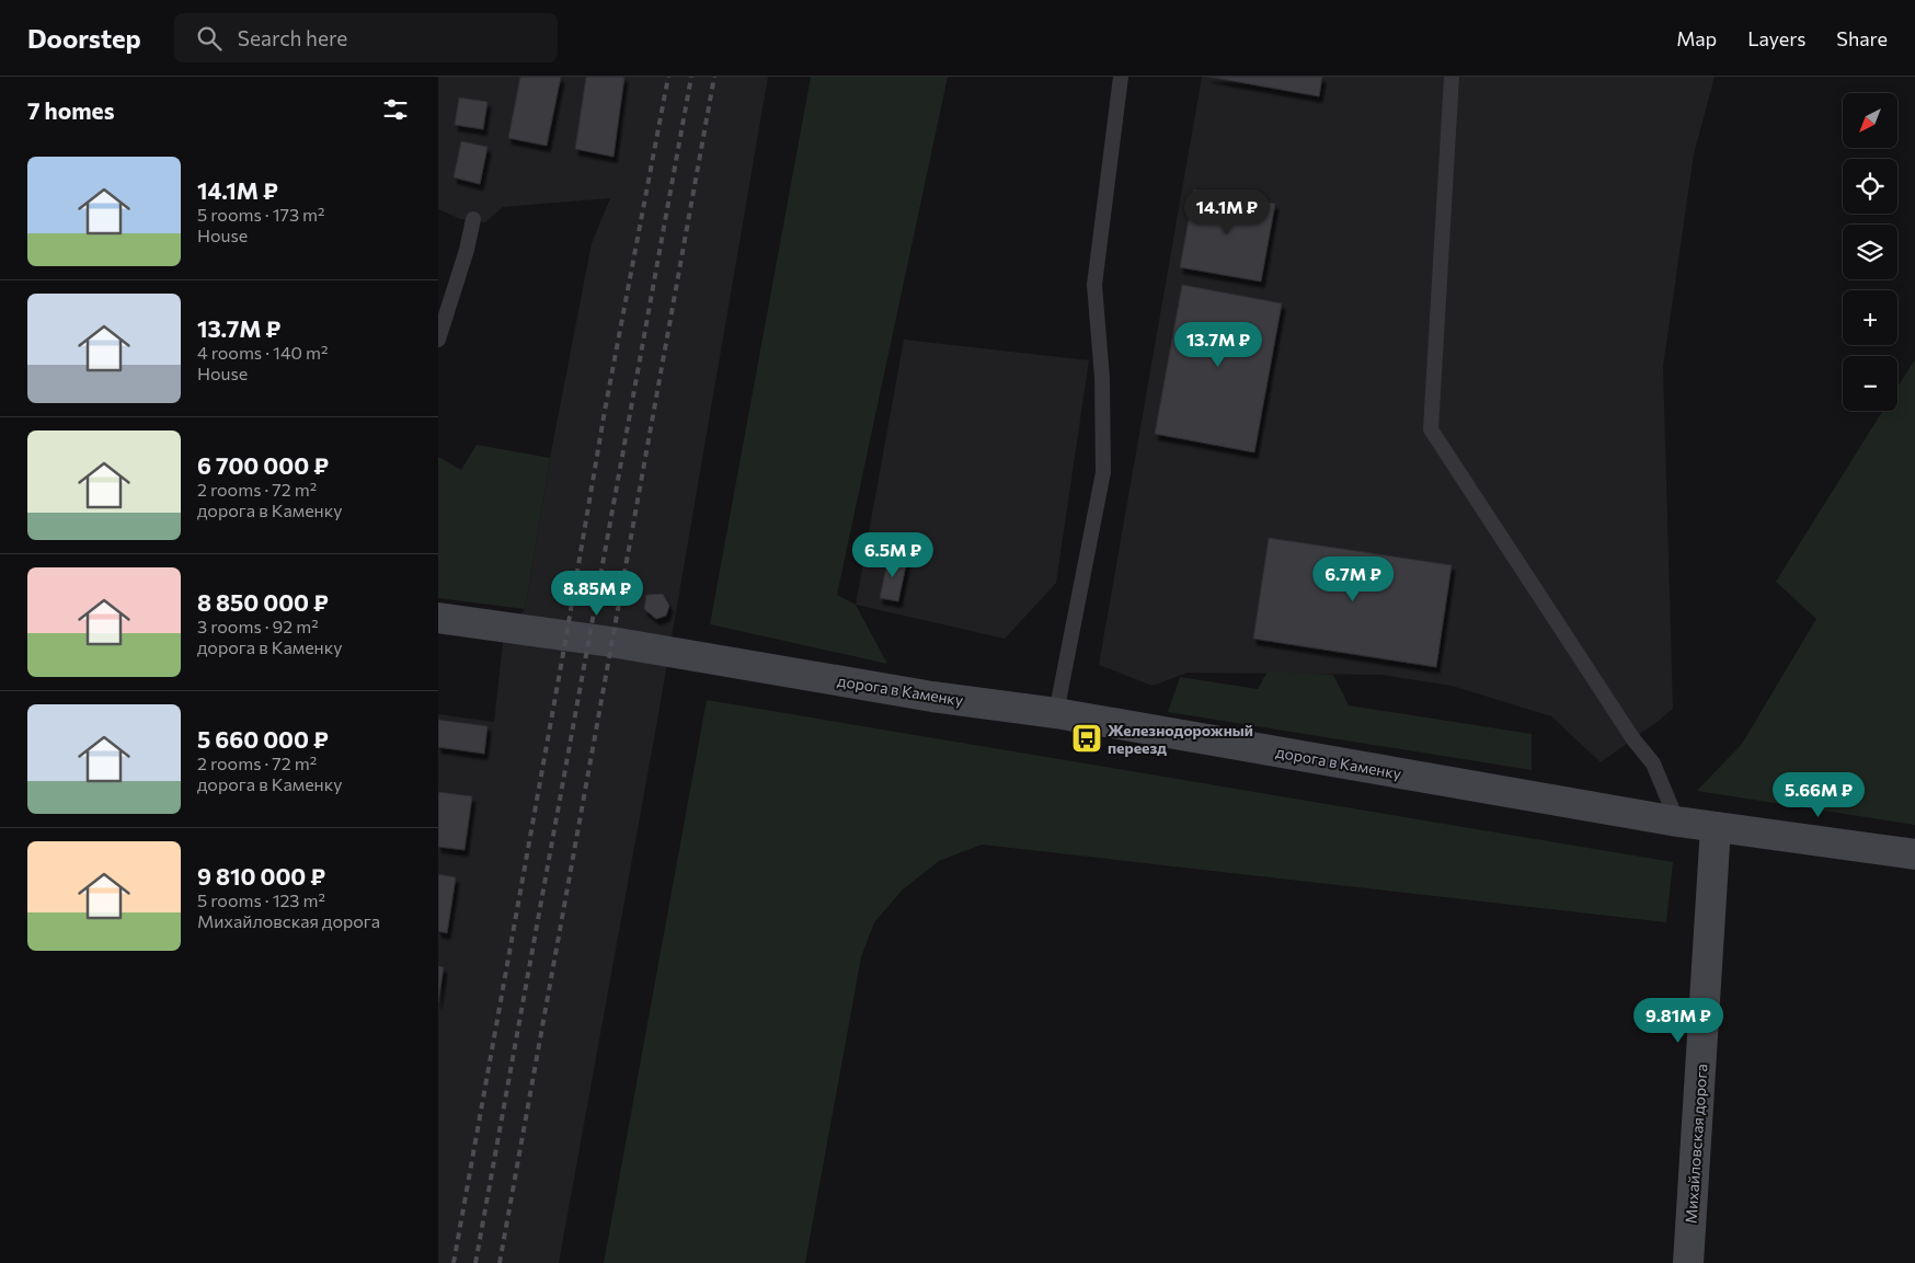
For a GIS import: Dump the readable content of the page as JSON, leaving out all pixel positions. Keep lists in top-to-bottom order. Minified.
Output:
{"streets":{"street":["дорога в Каменку","Михайловская дорога"]},"crossings":[["дорога в Каменку","Михайловская дорога"]],"places":{"bus stop":["Железнодорожный переезд"]},"north":"bottom left","page":{"header":"Doorstep","search":"Search here","nav":["Map","Layers","Share"],"heading":"7 homes","map_buttons":["+","−"],"list":[{"name":"14.1M ₽","note":"5 rooms · 173 m² · House"},{"name":"13.7M ₽","note":"4 rooms · 140 m² · House"},{"name":"6 700 000 ₽","note":"2 rooms · 72 m² · дорога в Каменку"},{"name":"8 850 000 ₽","note":"3 rooms · 92 m² · дорога в Каменку"},{"name":"5 660 000 ₽","note":"2 rooms · 72 m² · дорога в Каменку"},{"name":"9 810 000 ₽","note":"5 rooms · 123 m² · Михайловская дорога"}],"price":["14.1M ₽","13.7M ₽","6.5M ₽","6.7M ₽","8.85M ₽","5.66M ₽","9.81M ₽"]}}
